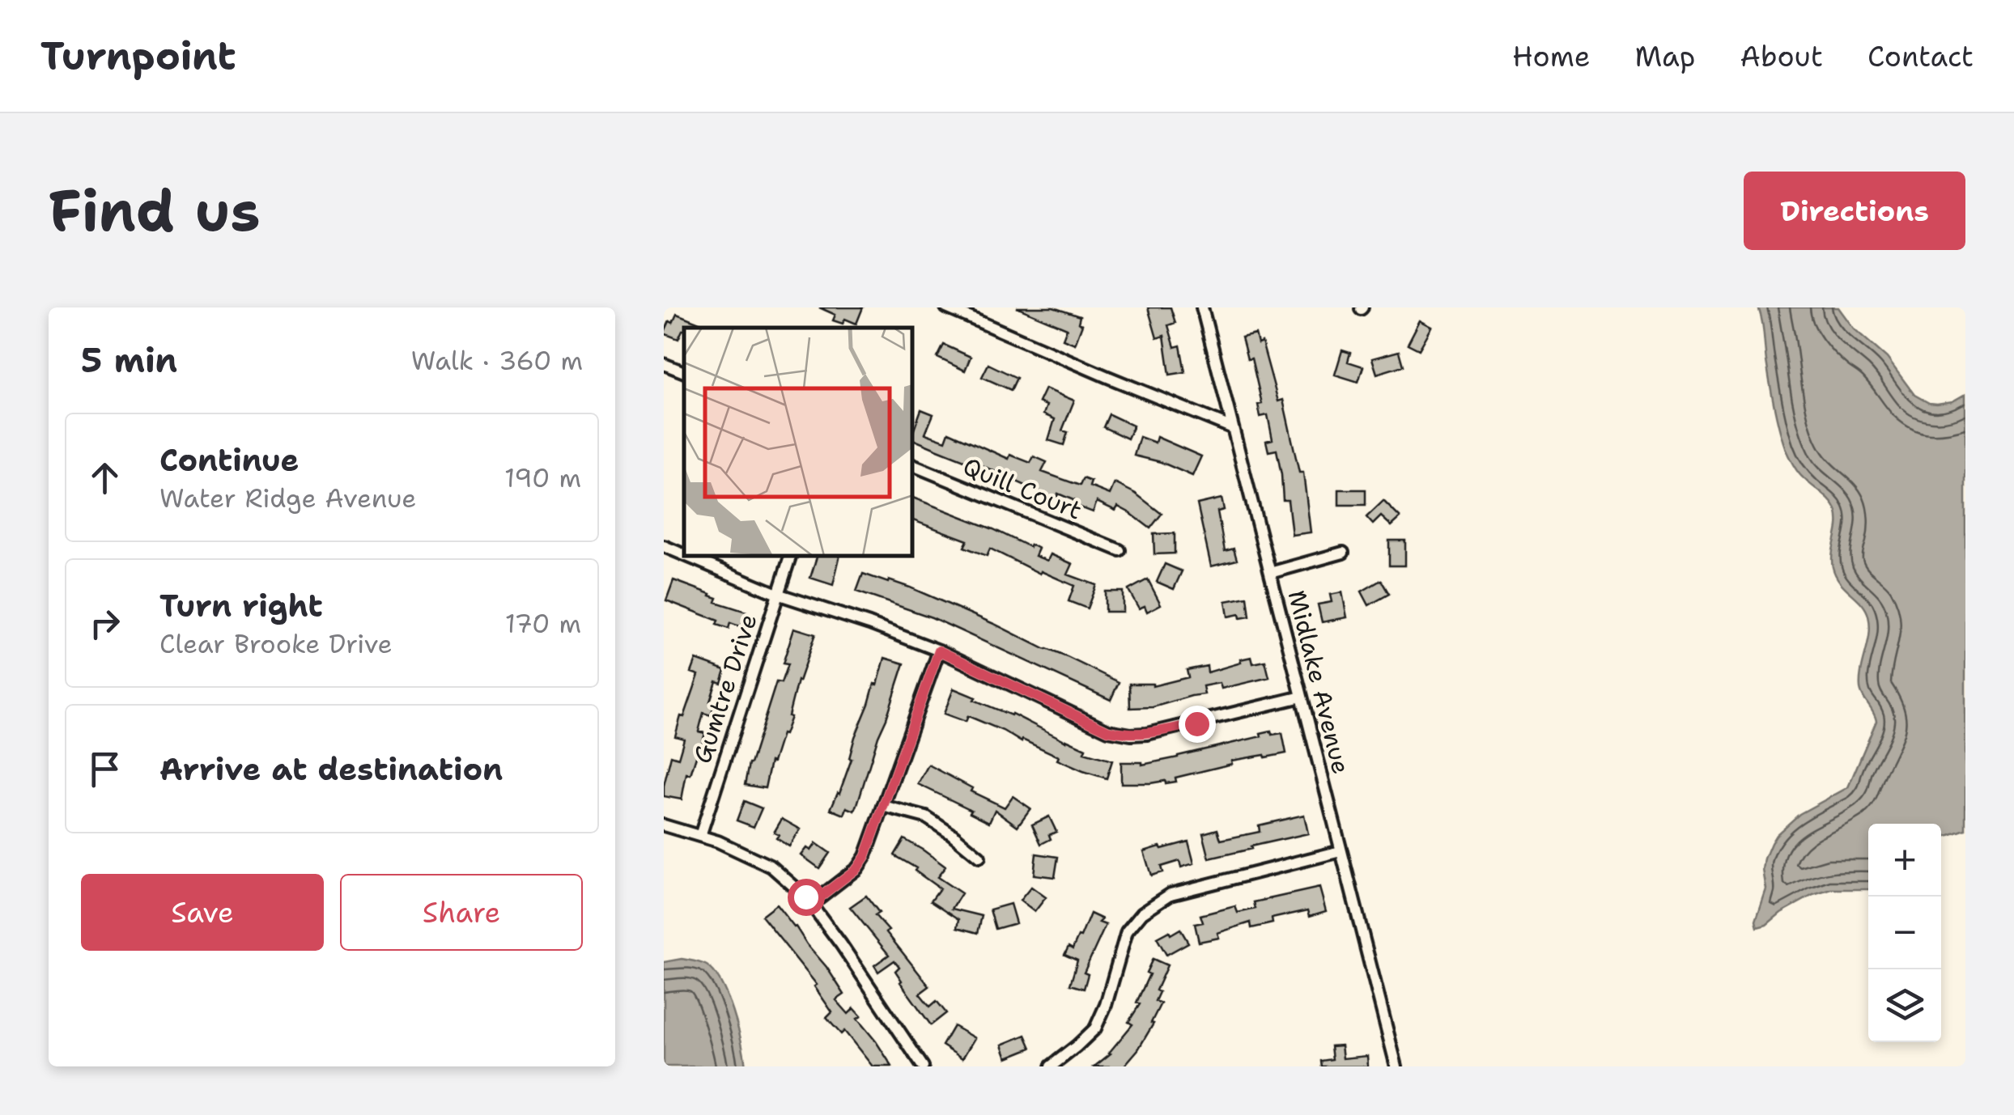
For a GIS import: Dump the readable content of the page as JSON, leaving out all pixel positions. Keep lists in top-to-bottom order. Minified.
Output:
{"streets":{"street":["Quill Court","Midlake Avenue","Gumtre Drive"]},"page":{"header":"Turnpoint","nav":["Home","Map","About","Contact"],"buttons":["Directions",["Save","Share"]],"title":"Find us","heading":["5 min","Walk · 360 m"],"list":[["Continue","Water Ridge Avenue","190 m"],["Turn right","Clear Brooke Drive","170 m"],"Arrive at destination"],"map_buttons":["+","−"]}}
